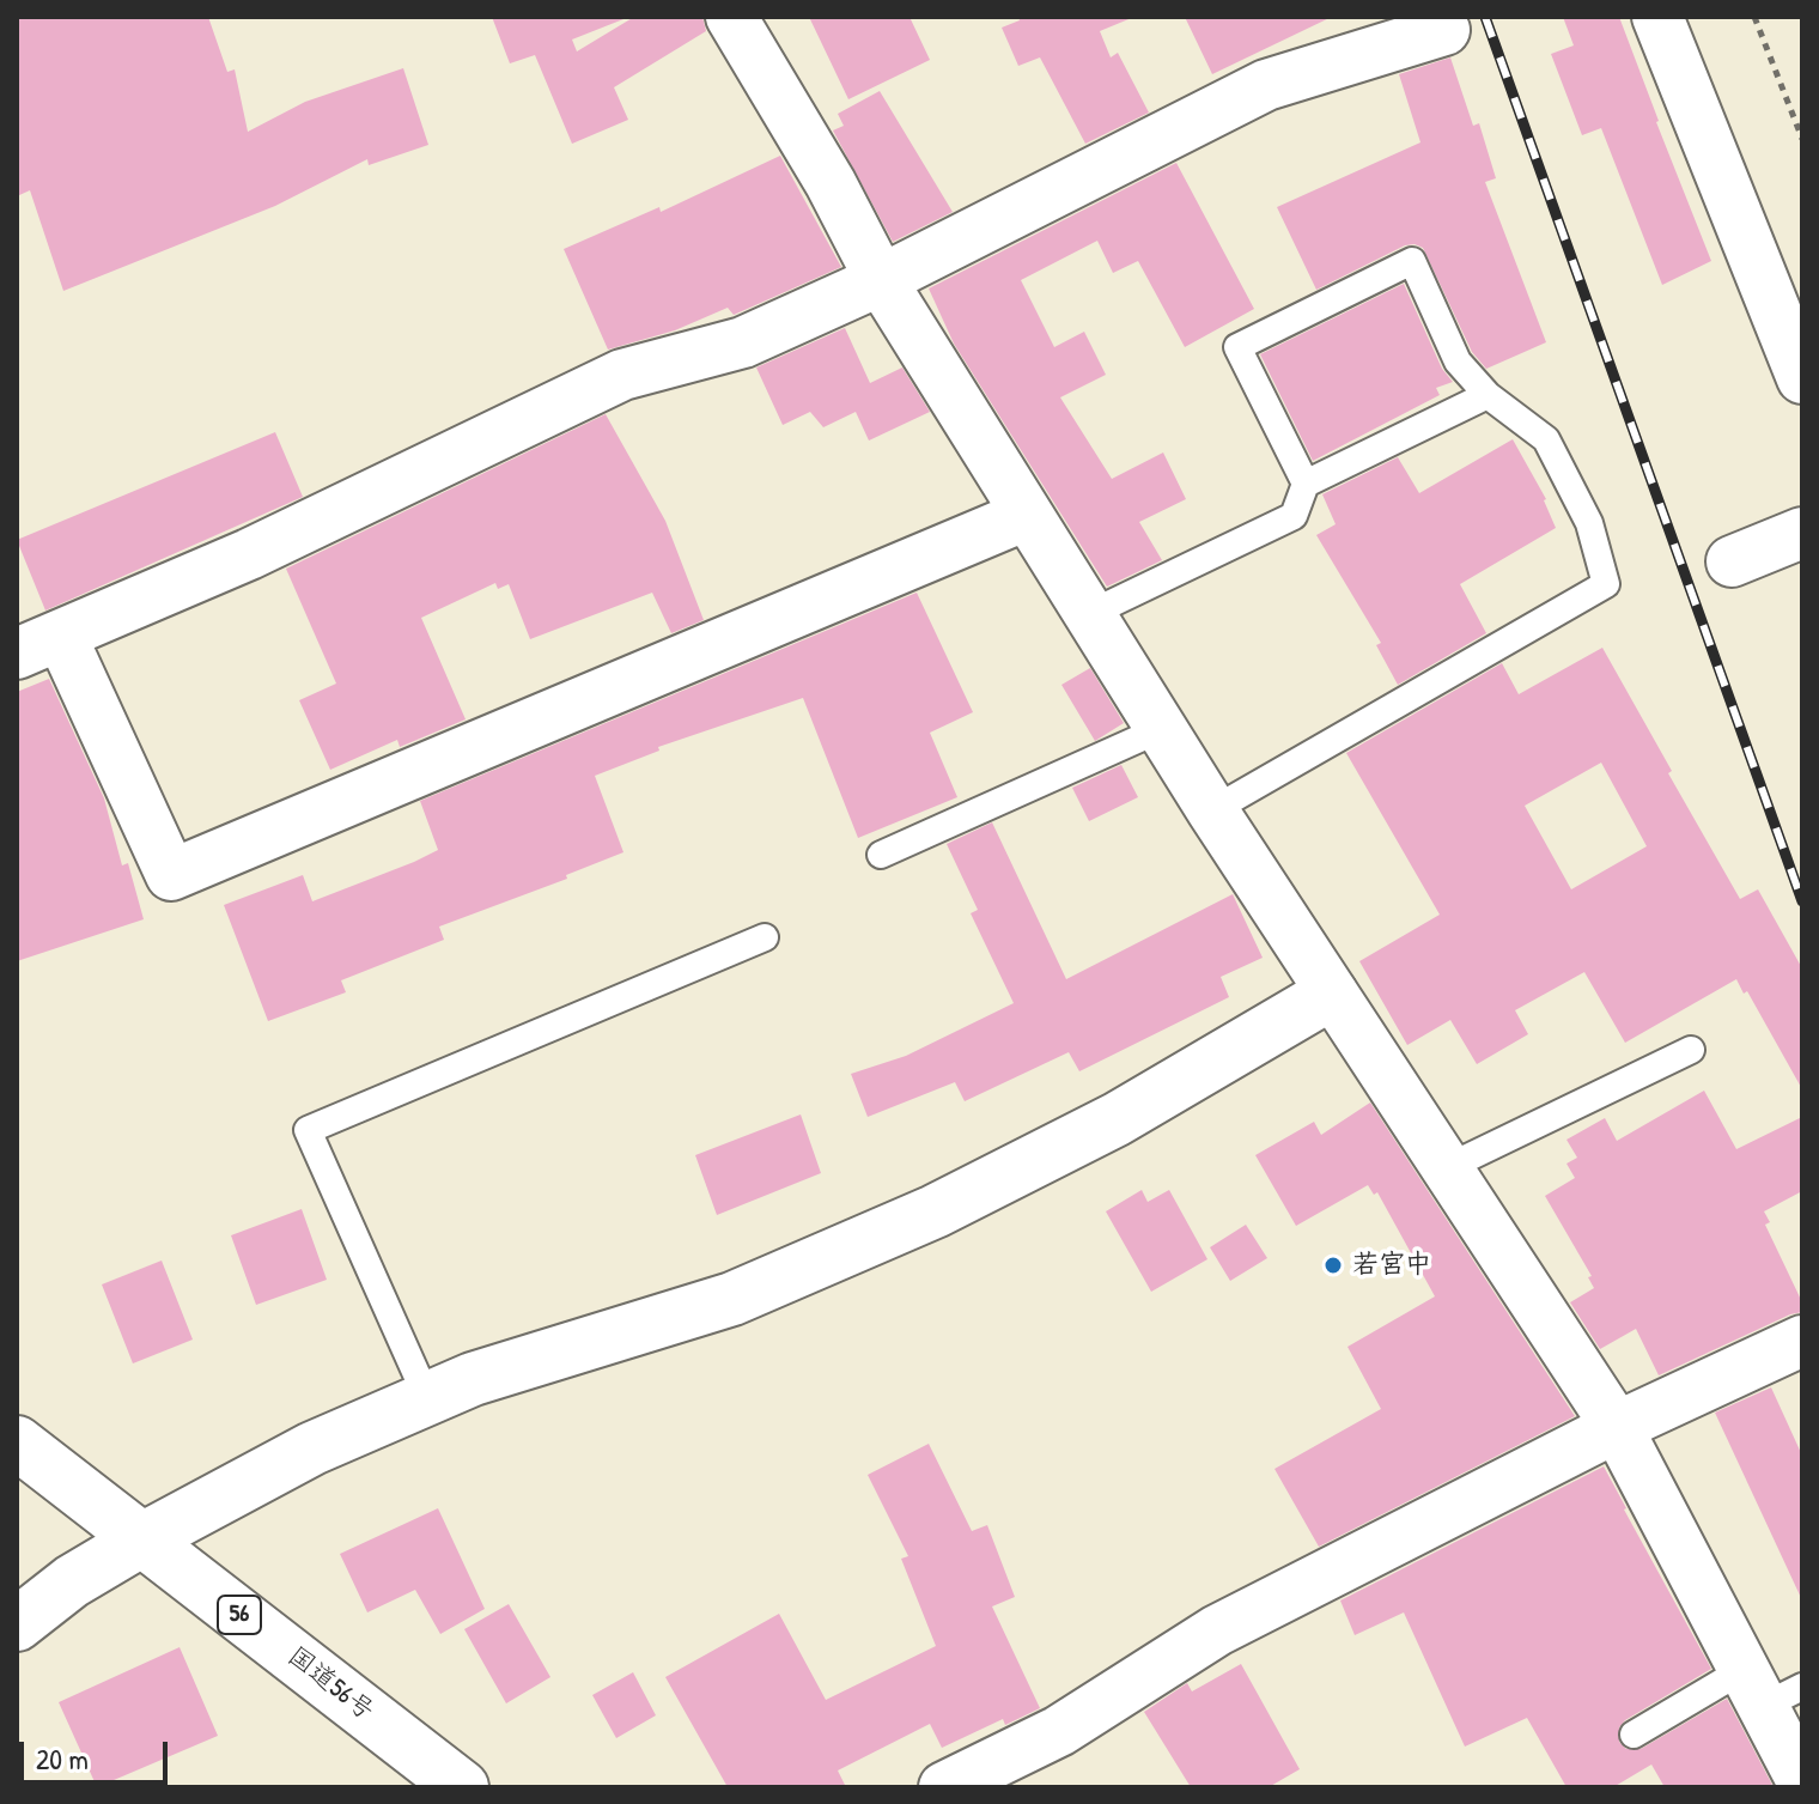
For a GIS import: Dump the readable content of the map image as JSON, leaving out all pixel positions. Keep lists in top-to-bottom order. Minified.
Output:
{"streets":{"main road":["56","国道56号"]},"places":["若宮中"],"scale_bar":"20 m"}
